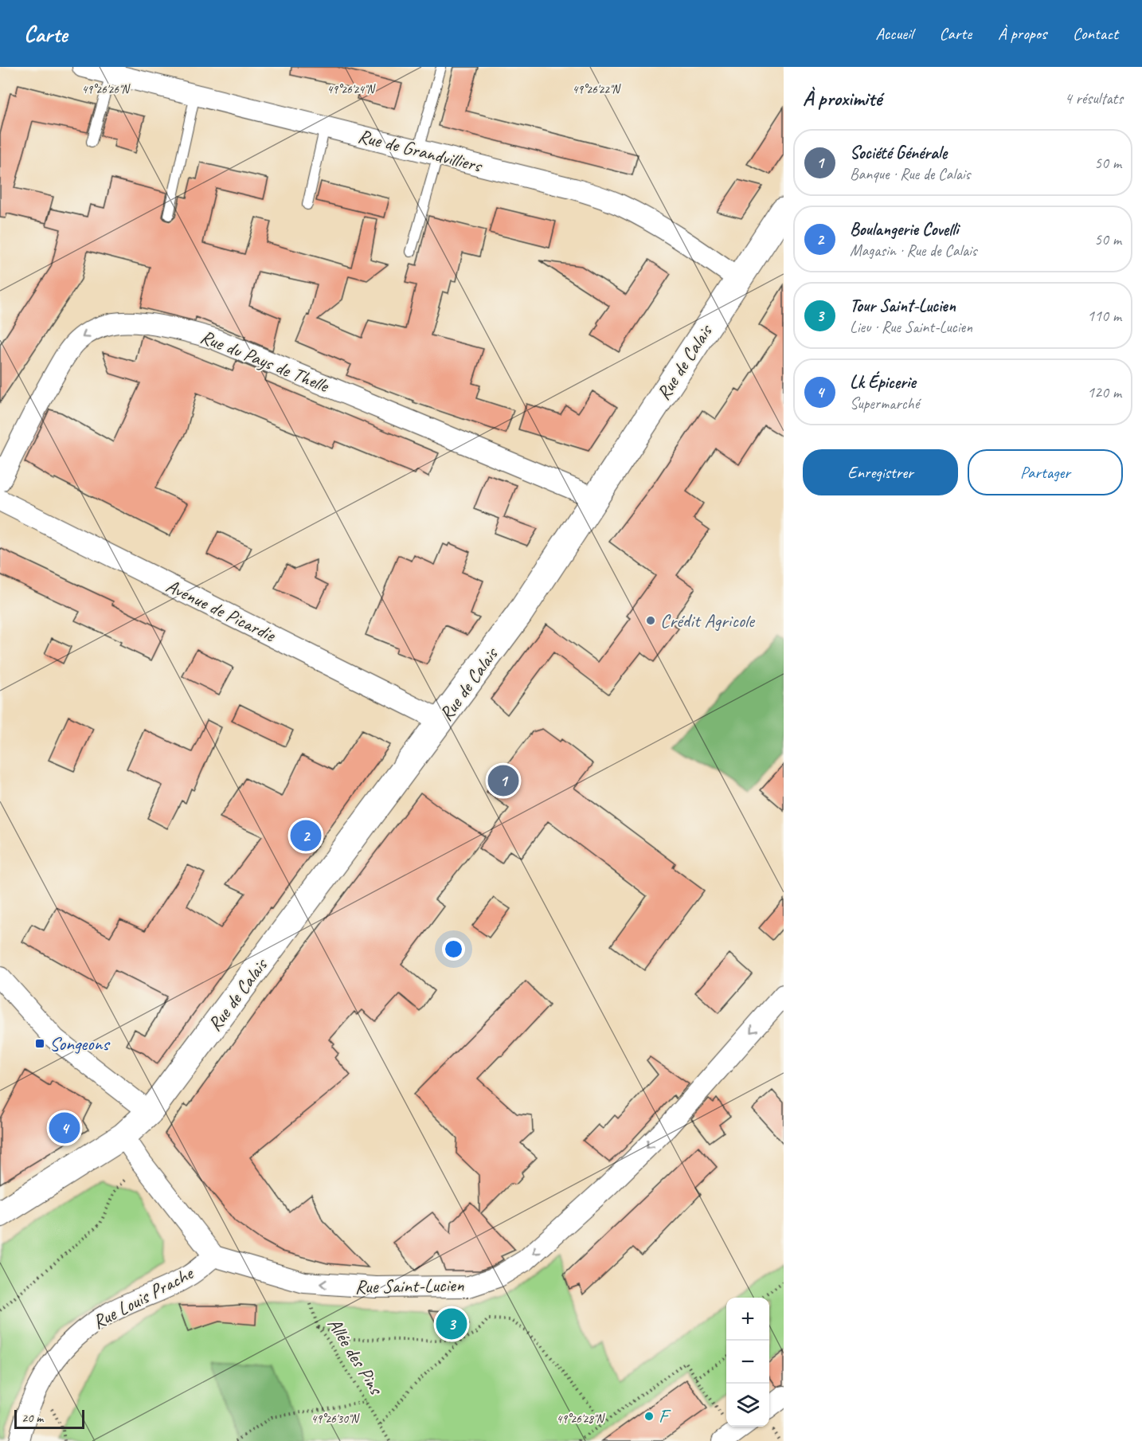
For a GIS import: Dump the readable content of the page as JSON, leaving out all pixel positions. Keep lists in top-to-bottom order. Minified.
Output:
{"streets":{"main road":["Rue de Calais"],"street":["Rue de Grandvilliers","Rue du Pays de Thelle","Avenue de Picardie","Rue Saint-Lucien","Rue Louis Prache"],"path":["Allée des Pins"]},"crossings":[["Rue de Grandvilliers","Rue de Calais"],["Rue du Pays de Thelle","Rue de Calais"],["Rue de Calais","Avenue de Picardie"],["Rue Saint-Lucien","Rue Louis Prache"],["Rue Saint-Lucien","Allée des Pins"]],"one_way":["Rue du Pays de Thelle","Rue Saint-Lucien"],"places":{"other":["Crédit Agricole","F"],"transit":["Songeons"]},"scale_bar":"20 m","page":{"header":"Carte","nav":["Accueil","Carte","À propos","Contact"],"heading":["À proximité","4 résultats"],"list":[{"mark":"1","name":"Société Générale","note":"Banque · Rue de Calais","value":"50 m"},{"mark":"2","name":"Boulangerie Covelli","note":"Magasin · Rue de Calais","value":"50 m"},{"mark":"3","name":"Tour Saint-Lucien","note":"Lieu · Rue Saint-Lucien","value":"110 m"},{"mark":"4","name":"Lk Épicerie","note":"Supermarché","value":"120 m"}],"buttons":["Enregistrer","Partager"],"pins":["1","2","4","3"],"map_buttons":["+","−"],"scale":"20 m"},"coordinates":["49°26'26\"N","49°26'24\"N","49°26'22\"N","49°26'30\"N","49°26'28\"N"]}
